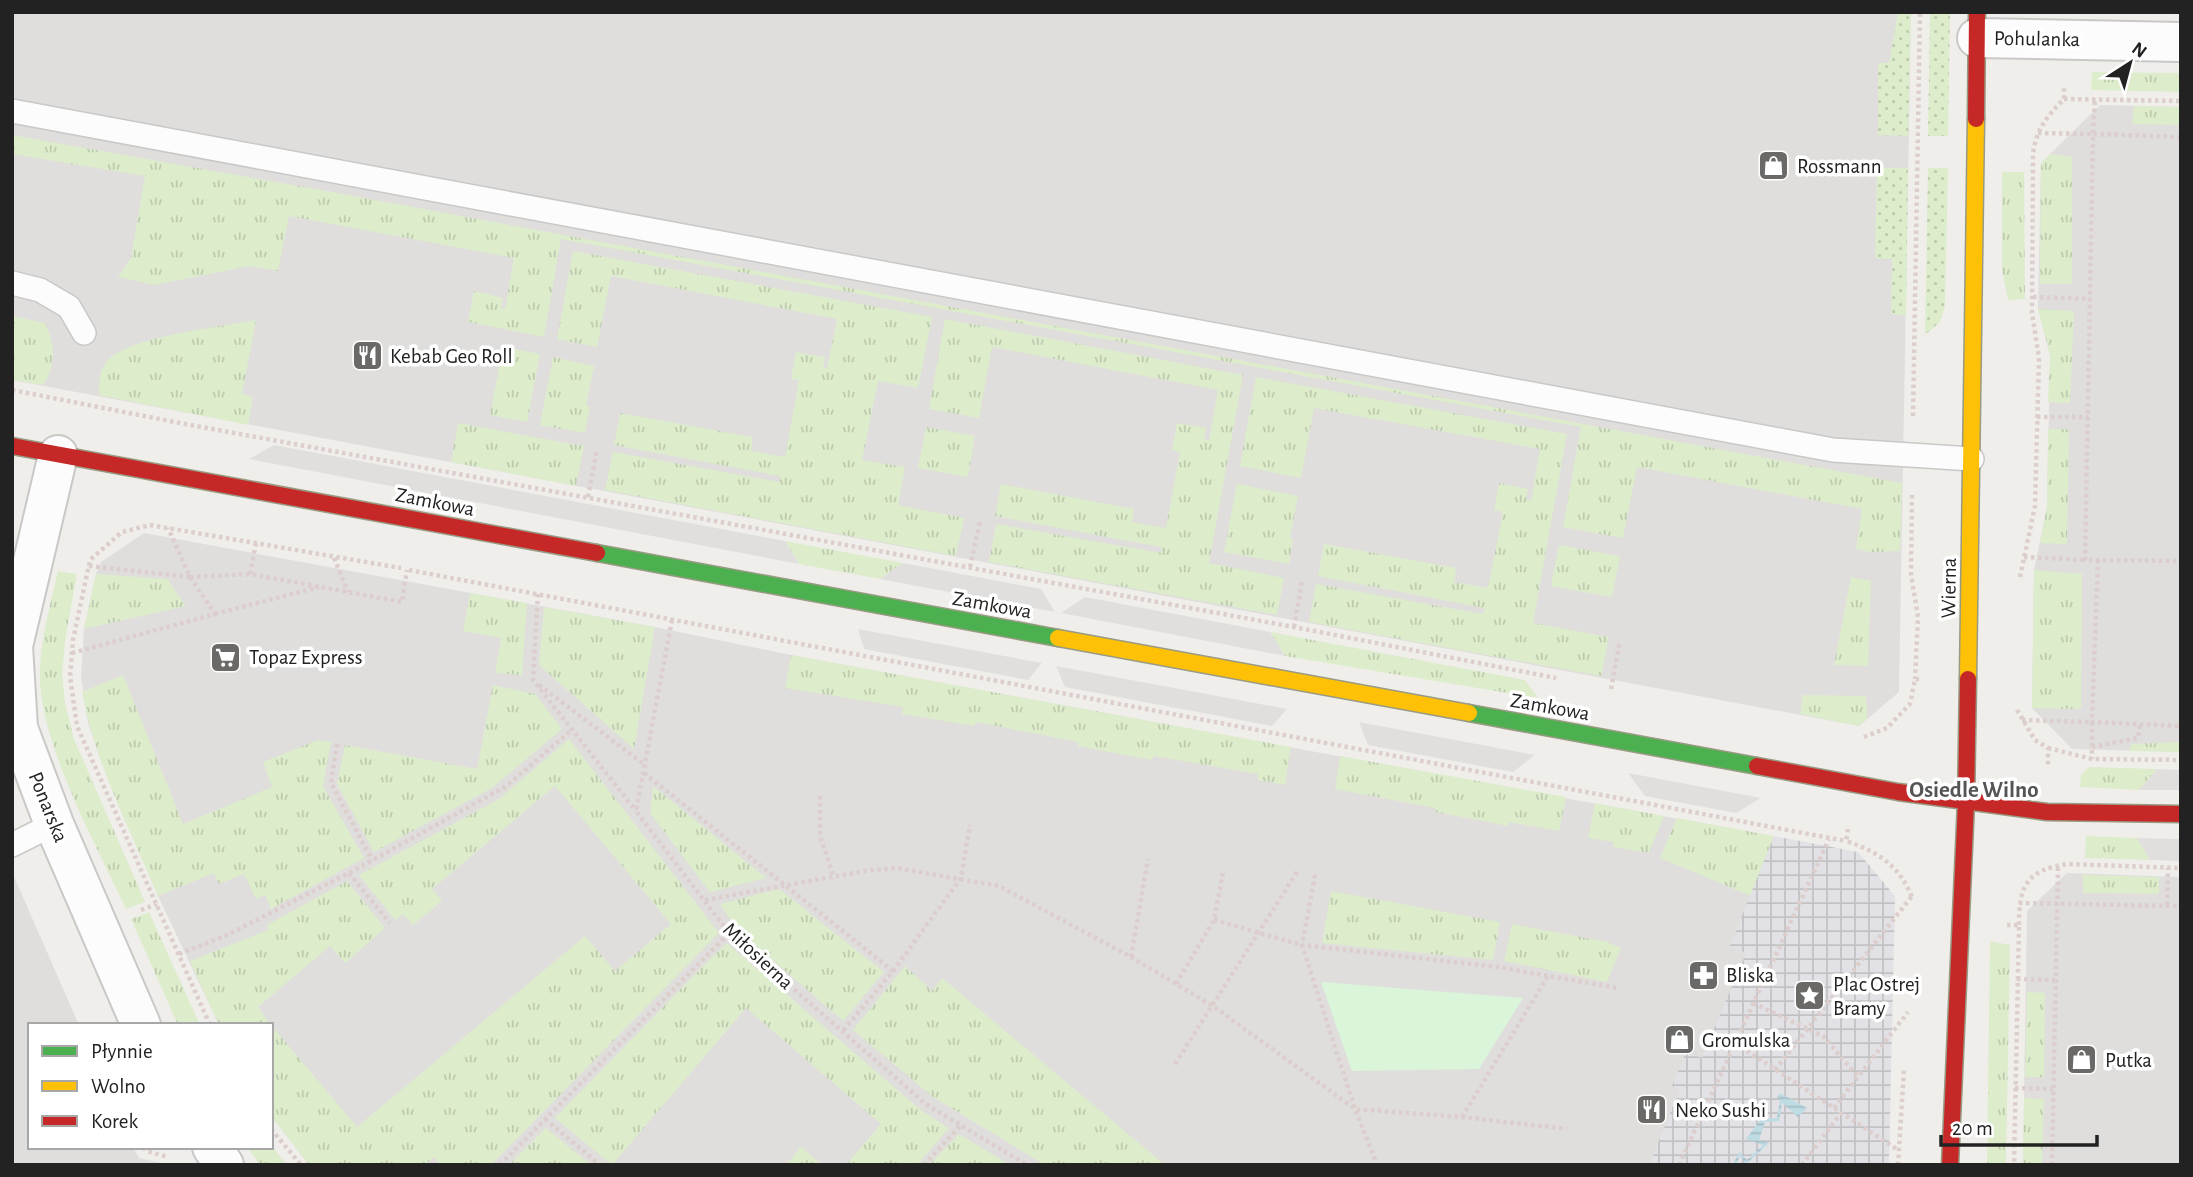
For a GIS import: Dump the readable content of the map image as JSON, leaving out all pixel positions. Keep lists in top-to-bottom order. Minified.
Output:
{"streets":{"street":["Pohulanka","Zamkowa","Wierna","Ponarska"],"path":["Miłosierna"]},"crossings":[["Pohulanka","Wierna"],["Zamkowa","Wierna"],["Zamkowa","Ponarska"]],"districts":["Osiedle Wilno"],"places":{"shop":["Rossmann","Gromulska","Putka"],"restaurant":["Kebab Geo Roll","Neko Sushi"],"supermarket":["Topaz Express"],"pharmacy":["Bliska"],"place":["Plac Ostrej Bramy"]},"legend":["Płynnie","Wolno","Korek"],"scale_bar":"20 m","north":"top right"}
